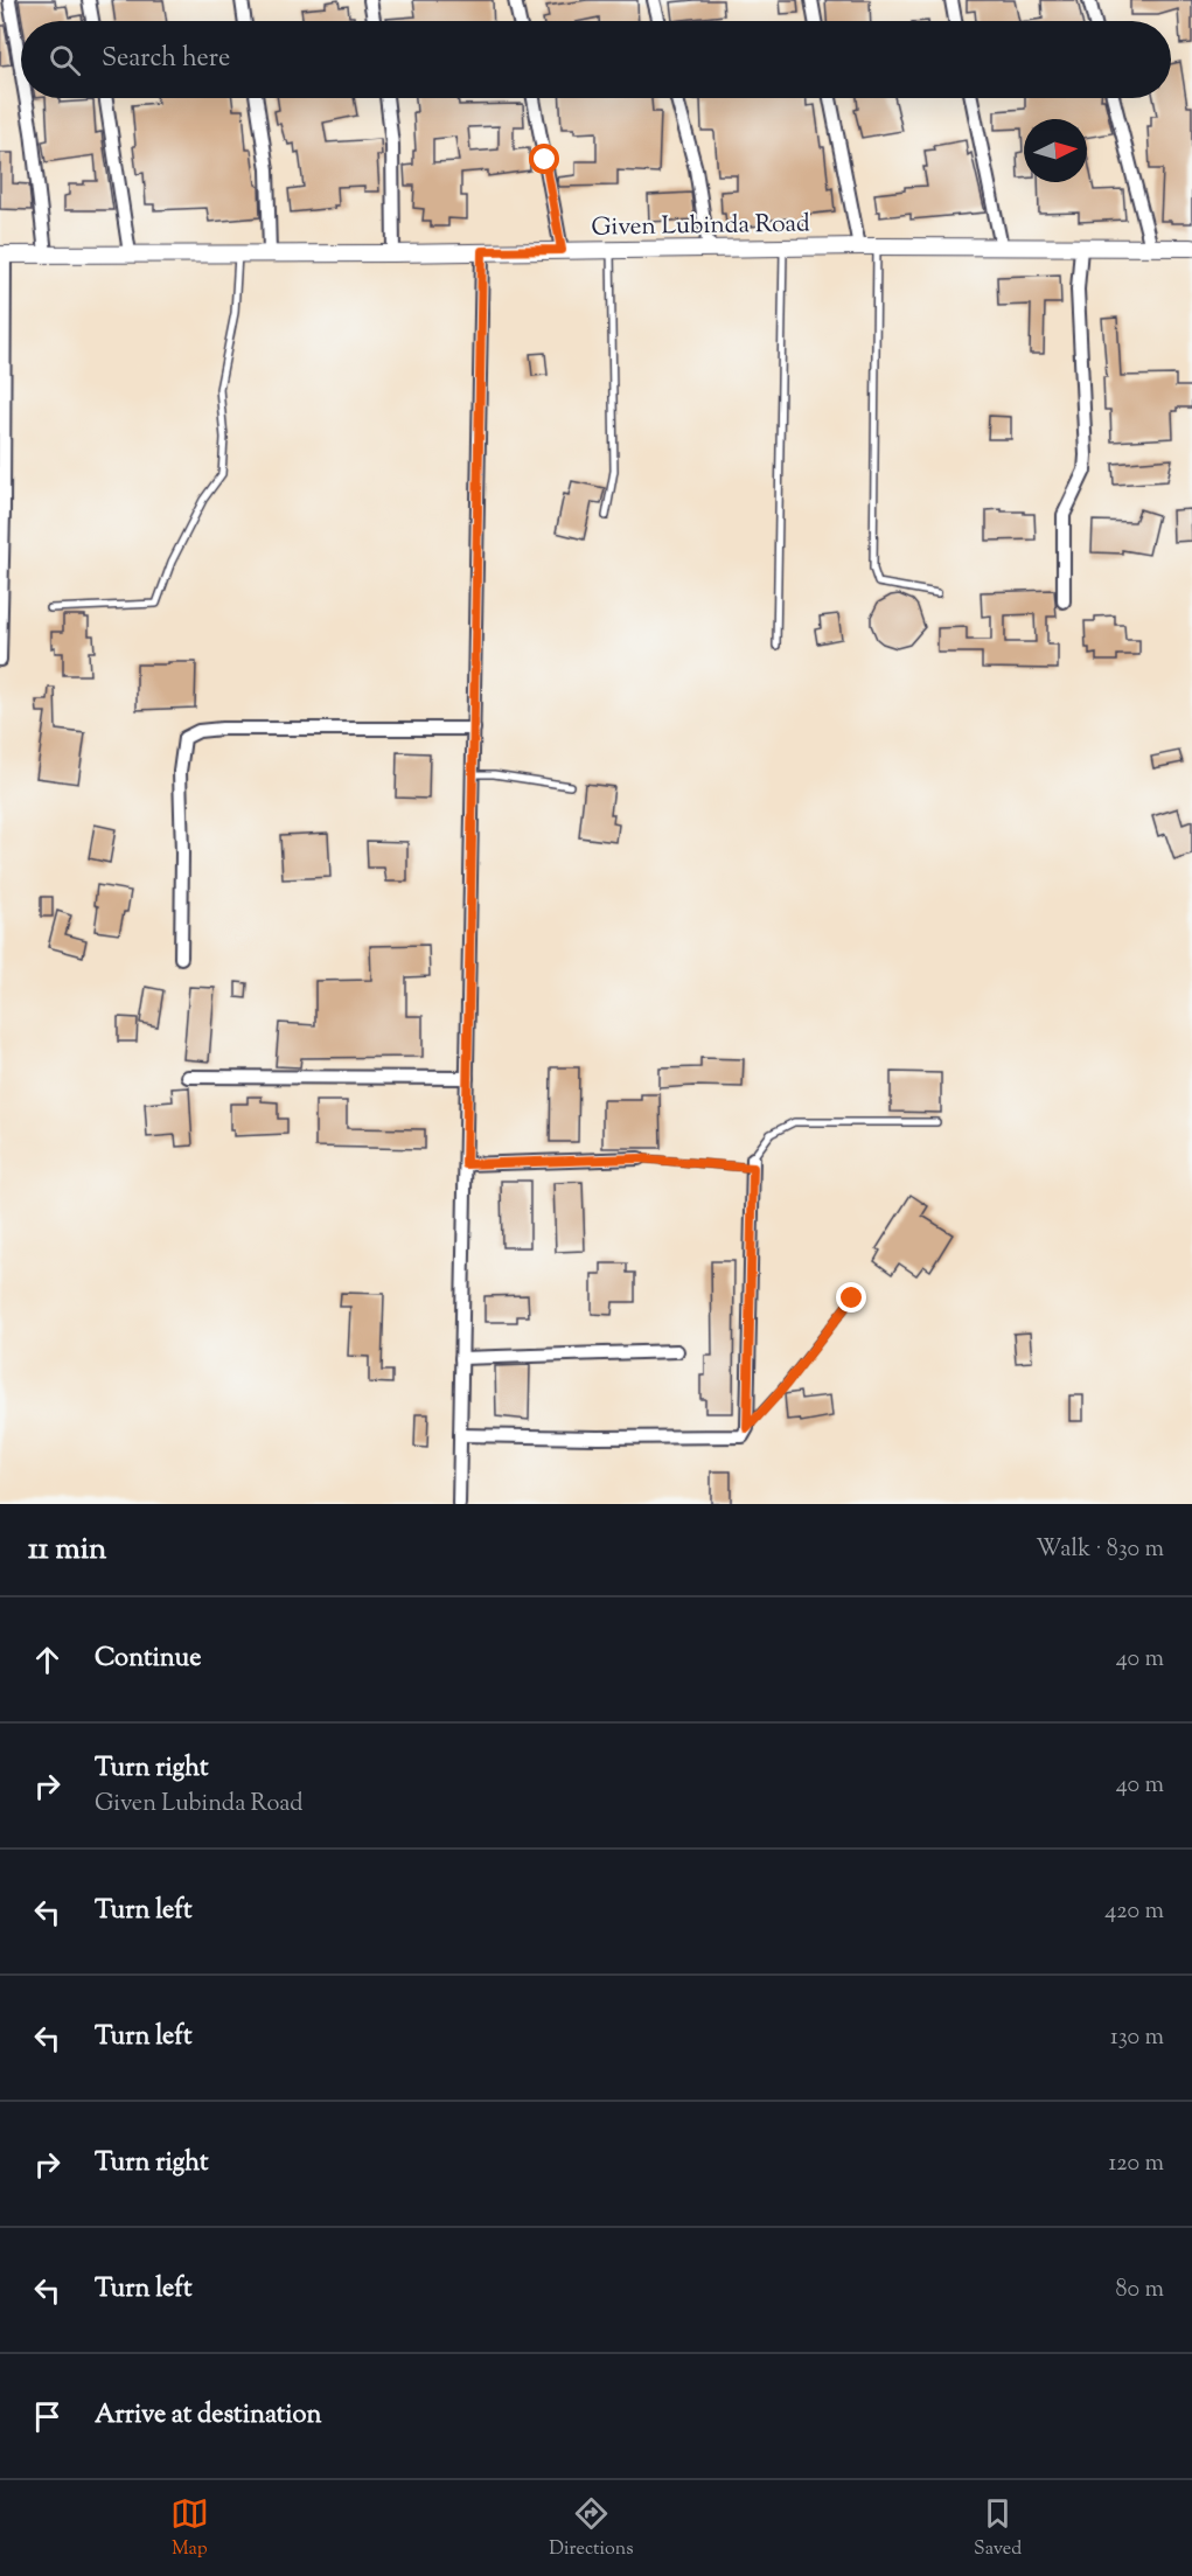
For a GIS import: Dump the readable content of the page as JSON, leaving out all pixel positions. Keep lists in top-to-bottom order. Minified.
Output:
{"streets":{"street":["Given Lubinda Road"]},"north":"right","page":{"search":"Search here","heading":["11 min","Walk · 830 m"],"list":[["Continue","40 m"],["Turn right","Given Lubinda Road","40 m"],["Turn left","420 m"],["Turn left","130 m"],["Turn right","120 m"],["Turn left","80 m"],"Arrive at destination"],"nav":["Map","Directions","Saved"]}}
